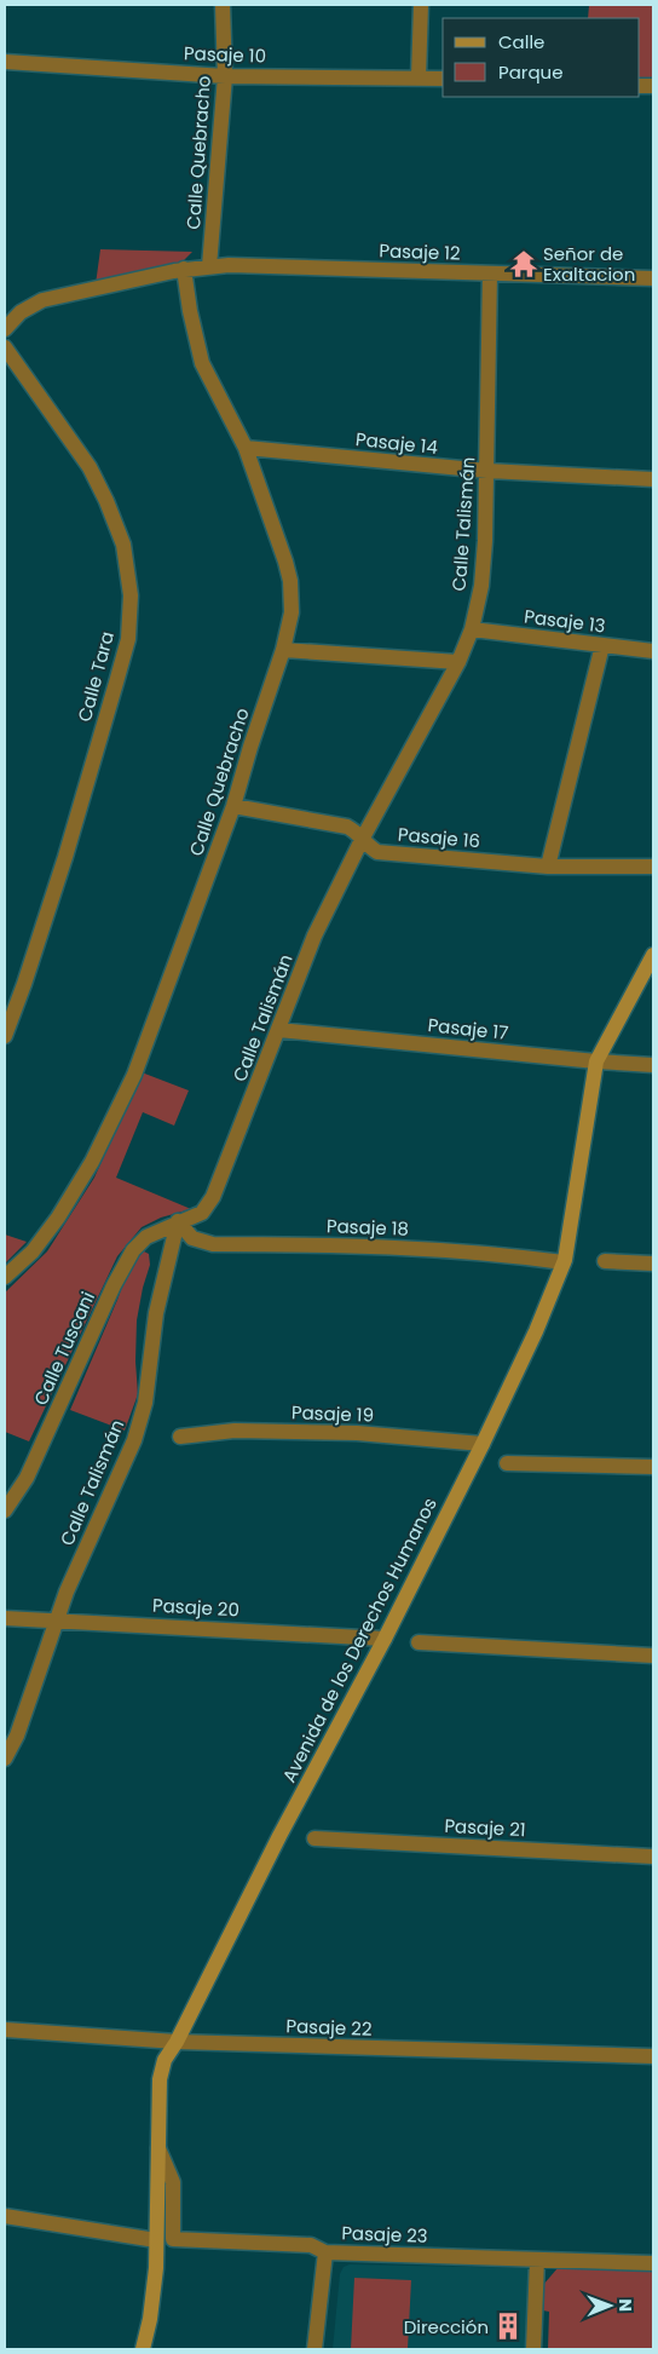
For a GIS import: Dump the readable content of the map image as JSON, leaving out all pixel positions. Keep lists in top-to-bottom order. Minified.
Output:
{"streets":{"street":["Pasaje 10","Calle Quebracho","Pasaje 12","Pasaje 14","Calle Talismán","Pasaje 13","Calle Tara","Pasaje 16","Pasaje 17","Pasaje 18","Calle Tuscani","Pasaje 19","Pasaje 20","Avenida de los Derechos Humanos","Pasaje 21","Pasaje 22","Pasaje 23"]},"crossings":[["Pasaje 10","Calle Quebracho"],["Calle Quebracho","Pasaje 12"],["Calle Quebracho","Pasaje 14"],["Calle Quebracho","Pasaje 16"],["Pasaje 12","Calle Talismán"],["Pasaje 14","Calle Talismán"],["Calle Talismán","Pasaje 13"],["Calle Talismán","Pasaje 16"],["Calle Talismán","Pasaje 17"],["Calle Talismán","Pasaje 18"],["Calle Talismán","Calle Tuscani"],["Calle Talismán","Pasaje 20"],["Pasaje 17","Avenida de los Derechos Humanos"],["Pasaje 18","Calle Tuscani"],["Pasaje 18","Avenida de los Derechos Humanos"],["Pasaje 19","Avenida de los Derechos Humanos"],["Pasaje 20","Avenida de los Derechos Humanos"],["Avenida de los Derechos Humanos","Pasaje 22"],["Avenida de los Derechos Humanos","Pasaje 23"]],"places":{"temple":["Señor de Exaltacion"],"building":["Dirección"]},"legend":["Calle","Parque"],"north":"right"}
